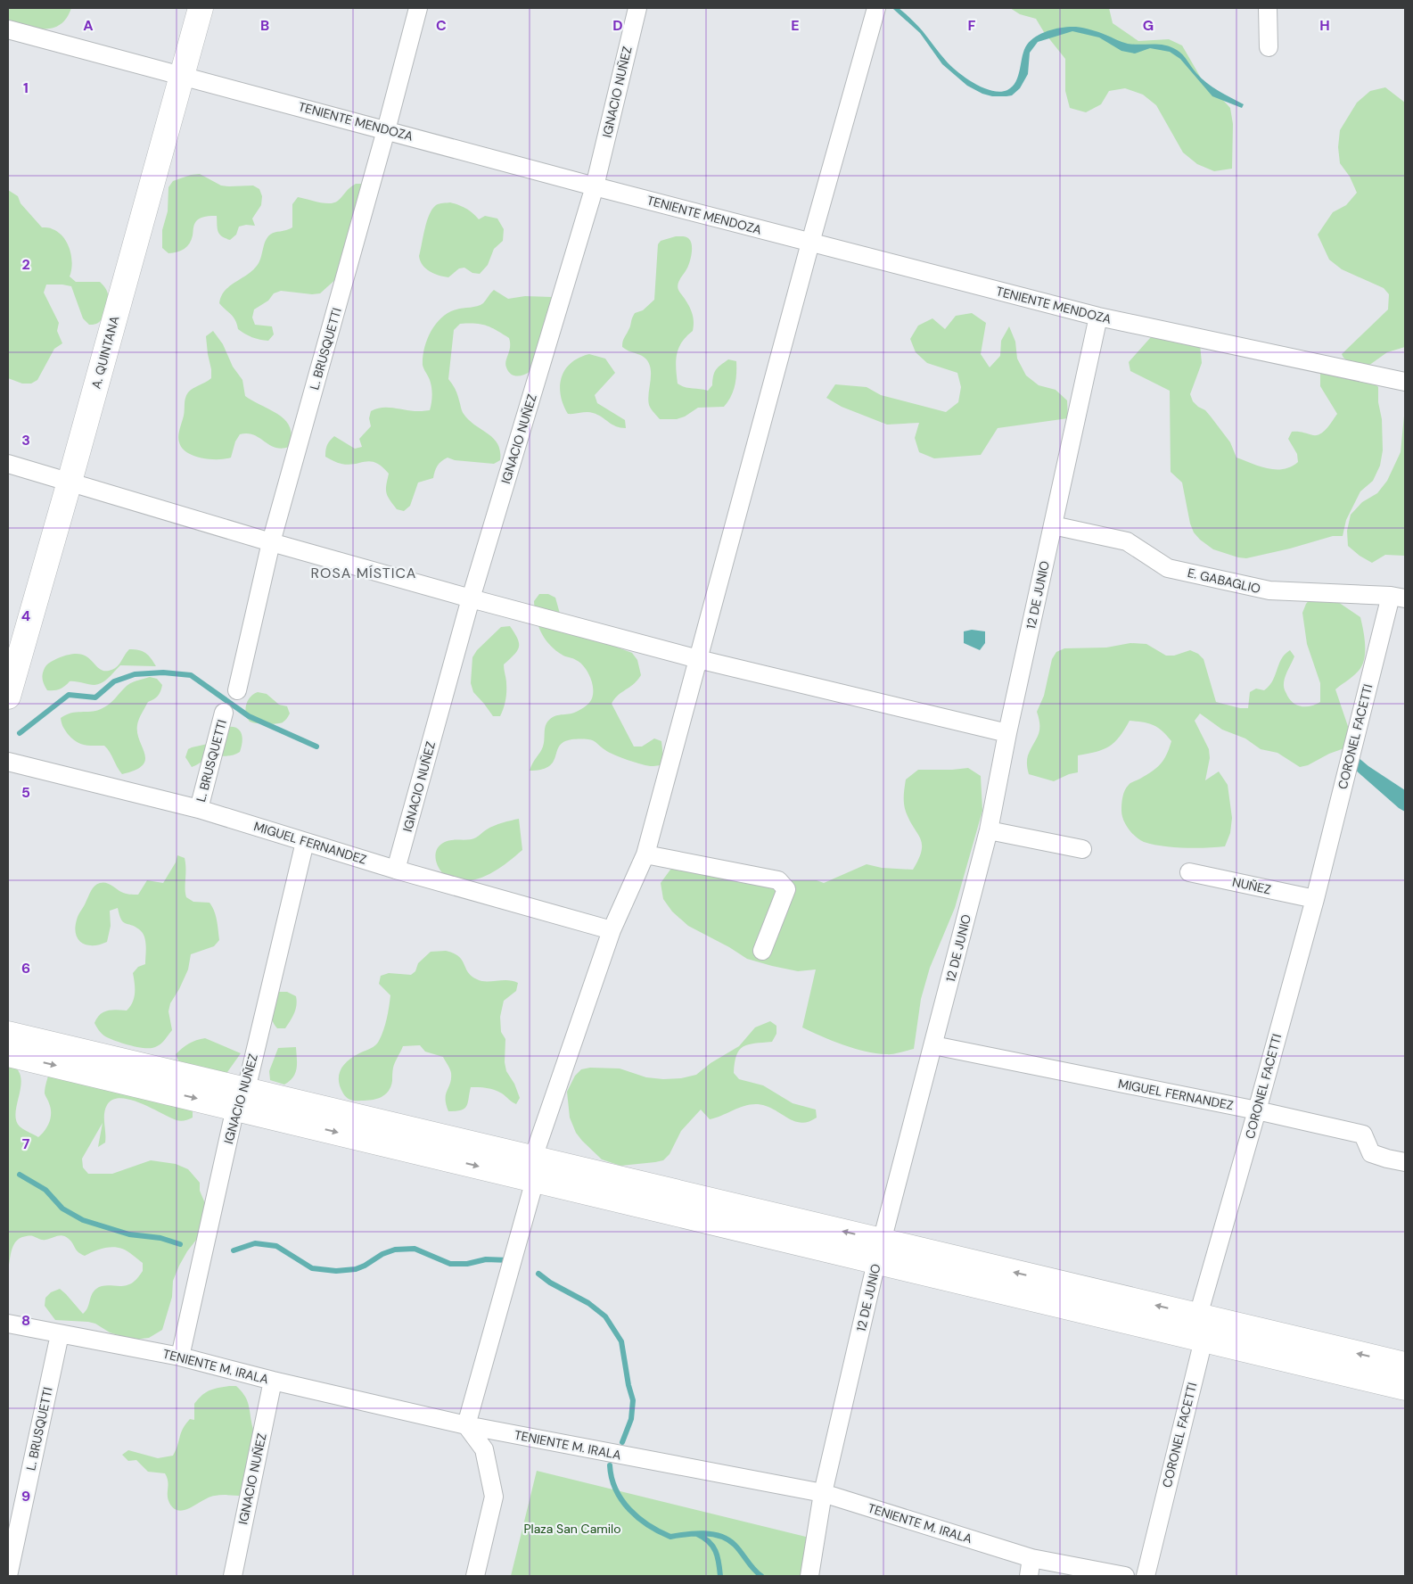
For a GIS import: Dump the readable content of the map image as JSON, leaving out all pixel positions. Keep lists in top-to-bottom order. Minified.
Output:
{"streets":{"street":["IGNACIO NUÑEZ","TENIENTE MENDOZA","L. BRUSQUETTI","A. QUINTANA","E. GABAGLIO","12 DE JUNIO","CORONEL FACETTI","MIGUEL FERNANDEZ","NUÑEZ","TENIENTE M. IRALA"]},"crossings":[["IGNACIO NUÑEZ","TENIENTE MENDOZA"],["IGNACIO NUÑEZ","MIGUEL FERNANDEZ"],["IGNACIO NUÑEZ","TENIENTE M. IRALA"],["TENIENTE MENDOZA","L. BRUSQUETTI"],["TENIENTE MENDOZA","A. QUINTANA"],["TENIENTE MENDOZA","12 DE JUNIO"],["L. BRUSQUETTI","MIGUEL FERNANDEZ"],["L. BRUSQUETTI","TENIENTE M. IRALA"],["E. GABAGLIO","12 DE JUNIO"],["E. GABAGLIO","CORONEL FACETTI"],["12 DE JUNIO","MIGUEL FERNANDEZ"],["12 DE JUNIO","TENIENTE M. IRALA"],["CORONEL FACETTI","MIGUEL FERNANDEZ"],["CORONEL FACETTI","NUÑEZ"]],"districts":["ROSA MÍSTICA"],"parks":["Plaza San Camilo"],"grid":{"columns":["A","B","C","D","E","F","G","H"],"rows":["1","2","3","4","5","6","7","8","9"]}}
